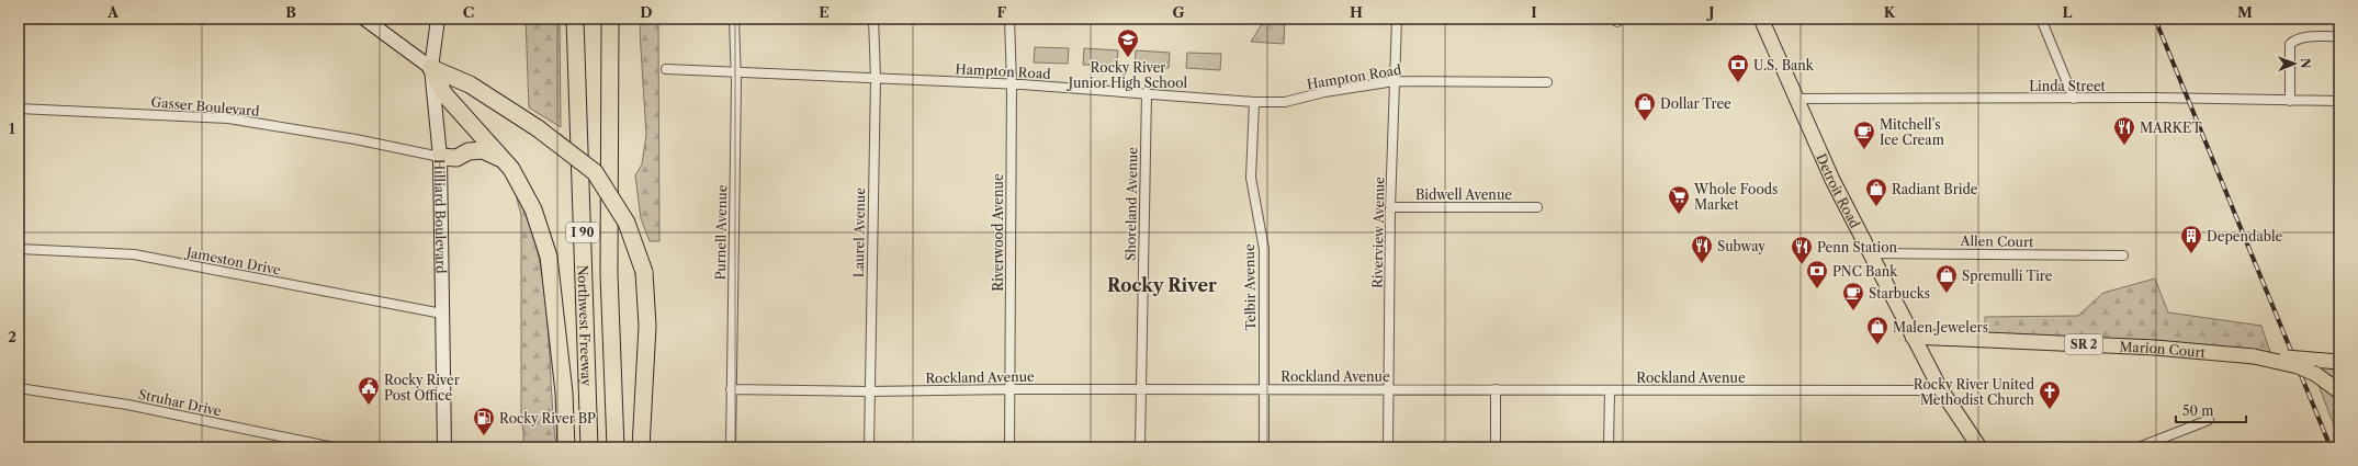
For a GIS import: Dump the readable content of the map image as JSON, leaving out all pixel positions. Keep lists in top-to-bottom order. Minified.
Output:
{"streets":{"highway":["I 90","Northwest Freeway"],"main road":["Detroit Road","Hilliard Boulevard","SR 2","Marion Court"],"street":["Hampton Road","Linda Street","Gasser Boulevard","Bidwell Avenue","Shoreland Avenue","Purnell Avenue","Laurel Avenue","Riverwood Avenue","Riverview Avenue","Allen Court","Jameston Drive","Telbir Avenue","Rockland Avenue","Struhar Drive"]},"crossings":[["Hampton Road","Shoreland Avenue"],["Hampton Road","Purnell Avenue"],["Hampton Road","Laurel Avenue"],["Hampton Road","Riverwood Avenue"],["Hampton Road","Riverview Avenue"],["Hampton Road","Telbir Avenue"],["Linda Street","Detroit Road"],["Gasser Boulevard","Hilliard Boulevard"],["Detroit Road","Allen Court"],["Detroit Road","Marion Court"],["Detroit Road","Rockland Avenue"],["Bidwell Avenue","Riverview Avenue"],["Shoreland Avenue","Rockland Avenue"],["Hilliard Boulevard","Jameston Drive"],["Purnell Avenue","Rockland Avenue"],["Laurel Avenue","Rockland Avenue"],["Riverwood Avenue","Rockland Avenue"],["Riverview Avenue","Rockland Avenue"],["Telbir Avenue","Rockland Avenue"],["SR 2","Marion Court"]],"districts":["Rocky River"],"places":{"school or university":["Rocky River Junior High School"],"bank":["U.S. Bank","PNC Bank"],"shop":["Dollar Tree","Radiant Bride","Spremulli Tire","Malen Jewelers"],"restaurant":["MARKET","Subway","Penn Station"],"cafe":["Mitchell's Ice Cream","Starbucks"],"supermarket":["Whole Foods Market"],"building":["Dependable"],"public building":["Rocky River Post Office"],"church":["Rocky River United Methodist Church"],"fuel station":["Rocky River BP"]},"scale_bar":"50 m","north":"right","grid":{"columns":["A","B","C","D","E","F","G","H","I","J","K","L","M"],"rows":["1","2"]}}
